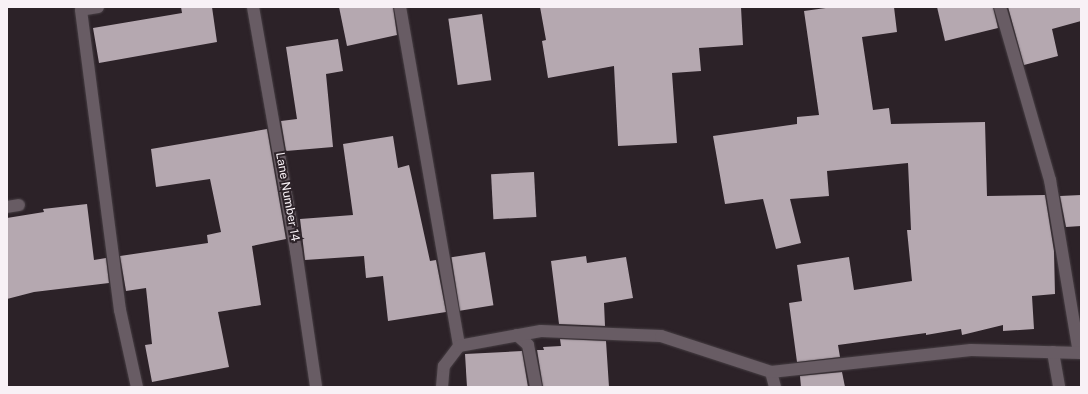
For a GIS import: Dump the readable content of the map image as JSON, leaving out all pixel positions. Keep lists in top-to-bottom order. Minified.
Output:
{"streets":{"street":["Lane Number 14"]}}
